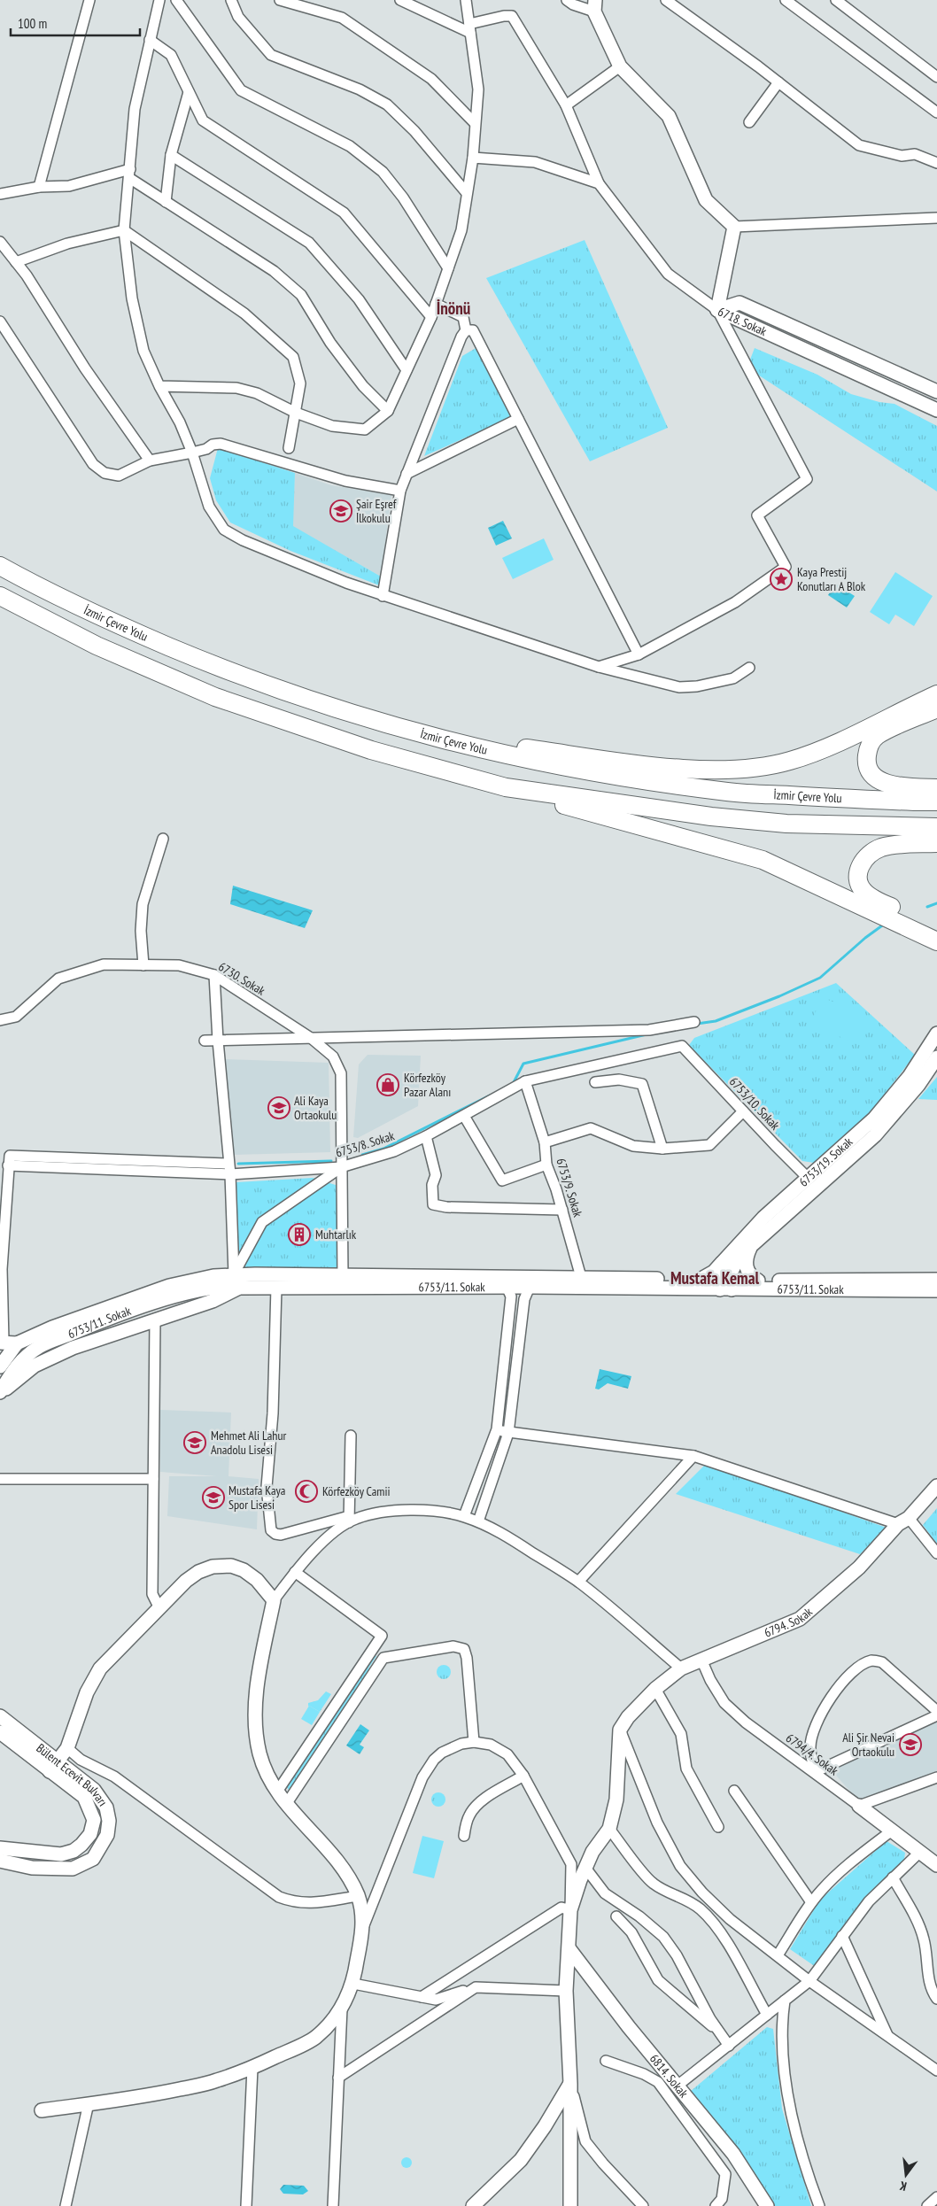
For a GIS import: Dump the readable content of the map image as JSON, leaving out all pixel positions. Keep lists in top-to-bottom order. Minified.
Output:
{"streets":{"highway":["İzmir Çevre Yolu"],"street":["6718. Sokak","6730. Sokak","6753/10. Sokak","6753/8. Sokak","6753/19. Sokak","6753/9. Sokak","6753/11. Sokak","6794. Sokak","6794/4. Sokak","Bülent Ecevit Bulvarı","6814. Sokak"]},"crossings":[["6730. Sokak","6753/8. Sokak"],["6730. Sokak","6753/11. Sokak"],["6753/10. Sokak","6753/8. Sokak"],["6753/10. Sokak","6753/19. Sokak"],["6753/8. Sokak","6753/9. Sokak"],["6753/19. Sokak","6753/11. Sokak"],["6753/9. Sokak","6753/11. Sokak"],["6794. Sokak","6794/4. Sokak"]],"districts":["İnönü","Mustafa Kemal"],"places":{"school or university":["Şair Eşref İlkokulu","Ali Kaya Ortaokulu","Mehmet Ali Lahur Anadolu Lisesi","Mustafa Kaya Spor Lisesi","Ali Şir Nevai Ortaokulu"],"place":["Kaya Prestij Konutları A Blok"],"shop":["Körfezköy Pazar Alanı"],"building":["Muhtarlık"],"mosque":["Körfezköy Camii"]},"scale_bar":"100 m","north":"bottom"}
